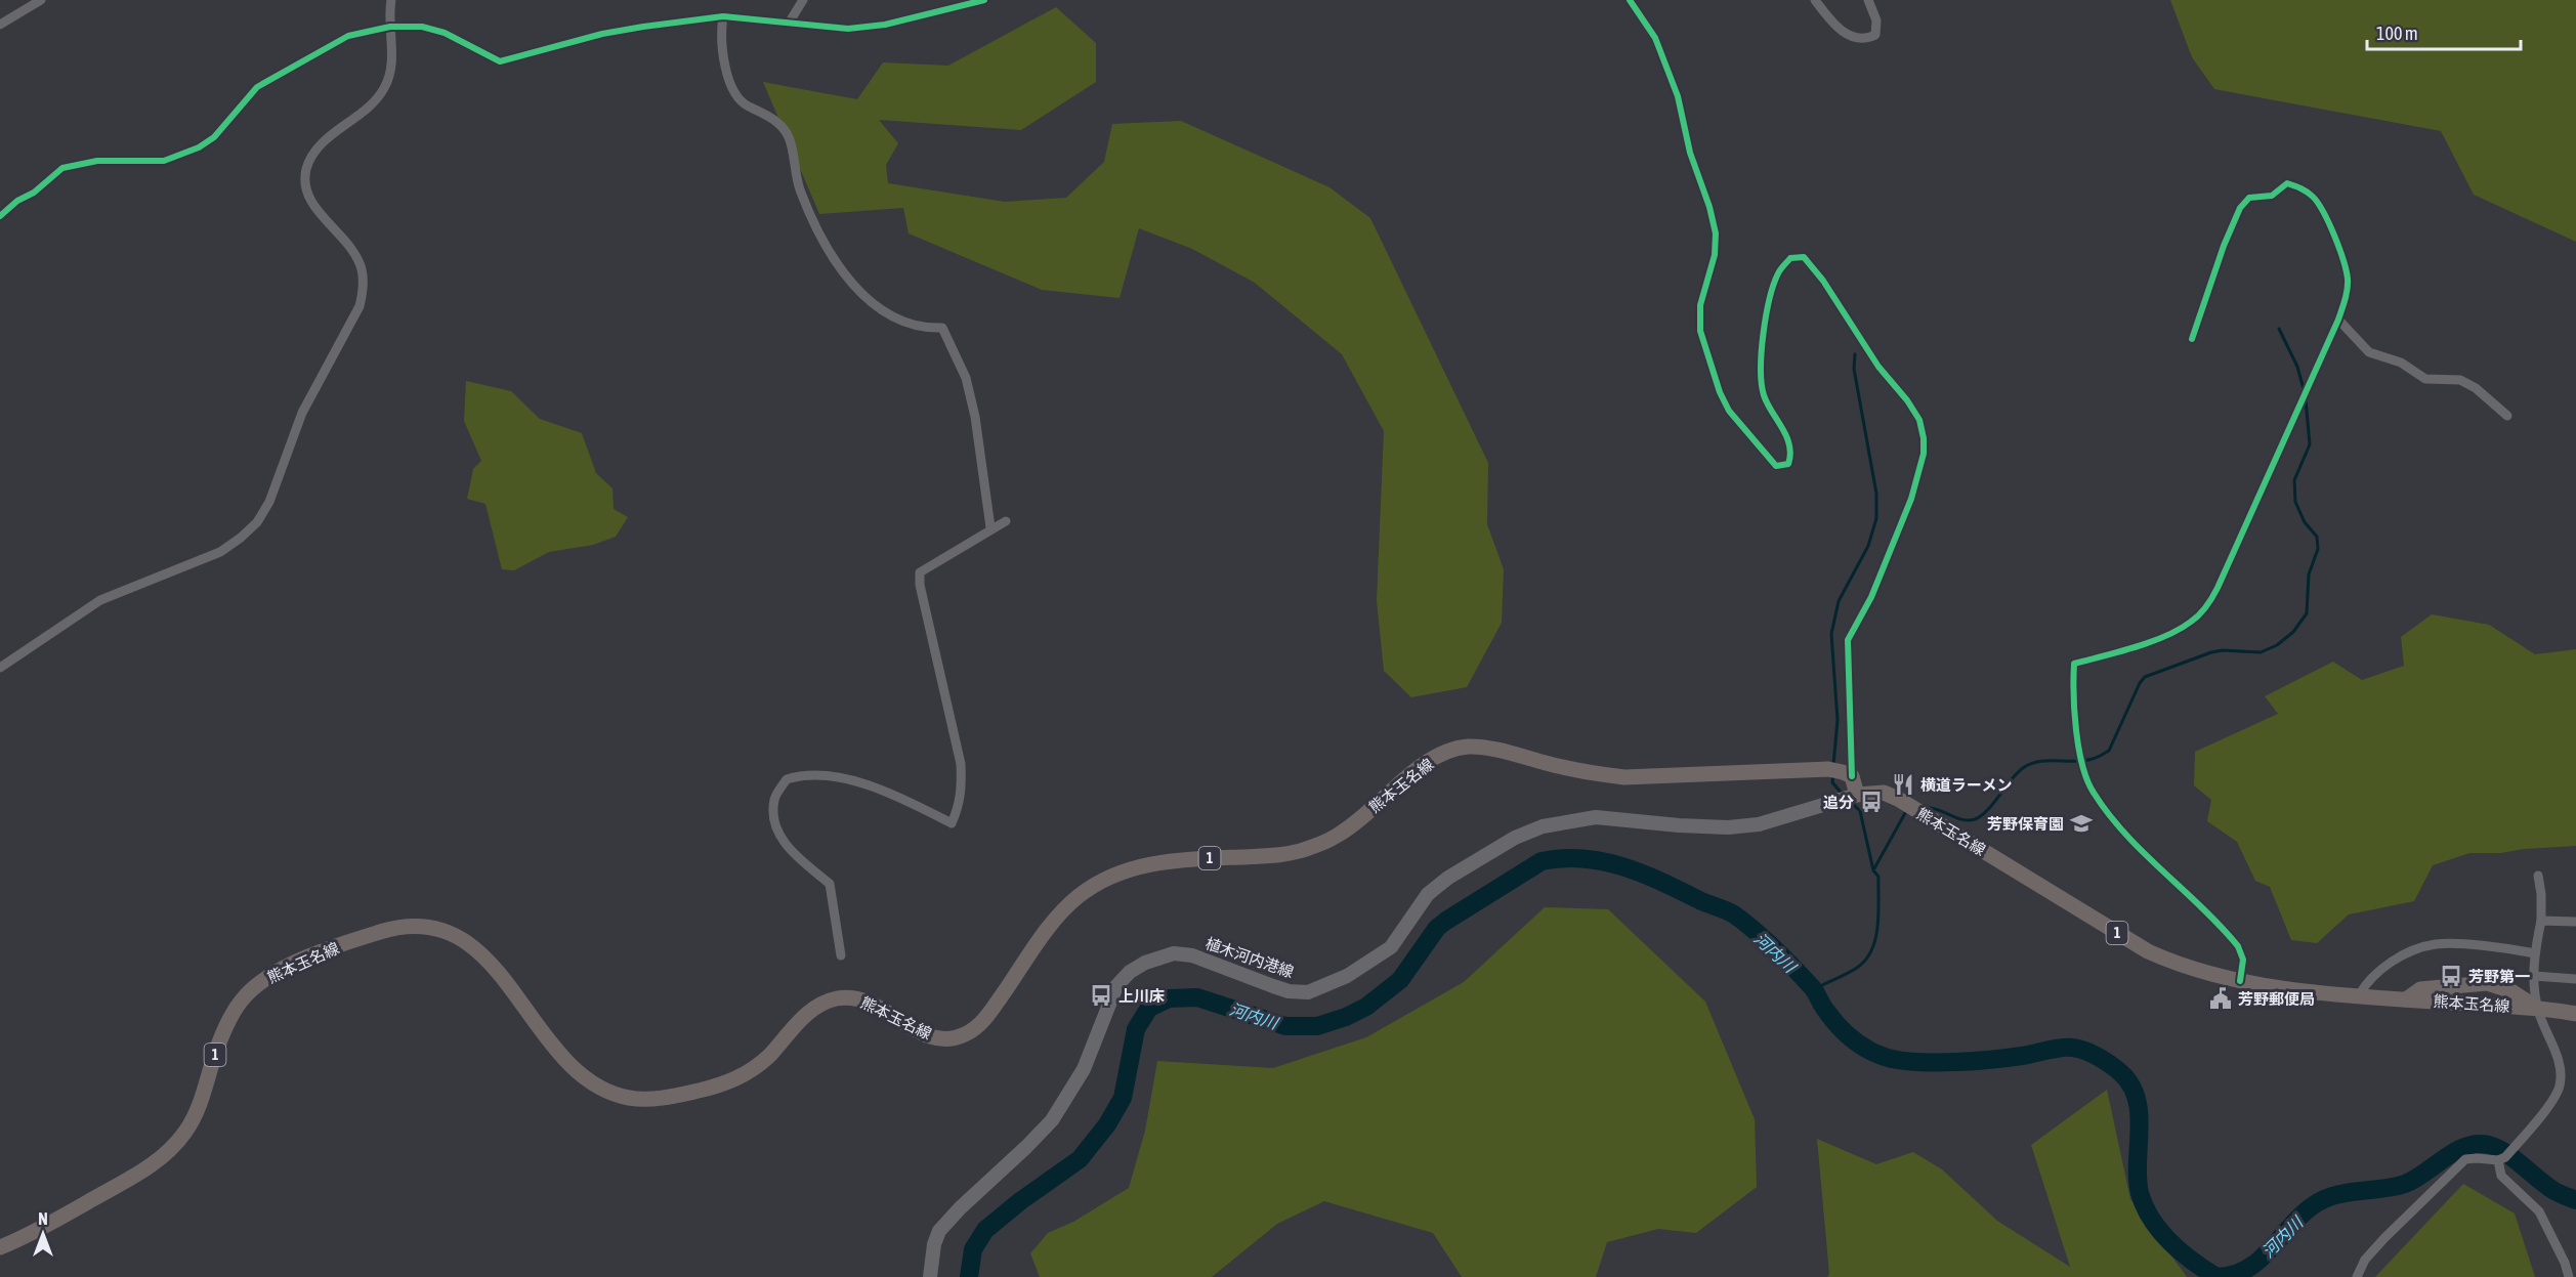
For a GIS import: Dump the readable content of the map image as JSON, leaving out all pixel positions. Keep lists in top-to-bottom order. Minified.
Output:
{"streets":{"main road":["熊本玉名線","1","植木河内港線"]},"crossings":[["熊本玉名線","植木河内港線"]],"water":["河内川"],"places":{"restaurant":["横道ラーメン"],"bus stop":["追分","芳野第一","上川床"],"school or university":["芳野保育園"],"public building":["芳野郵便局"]},"scale_bar":"100 m","north":"top"}
